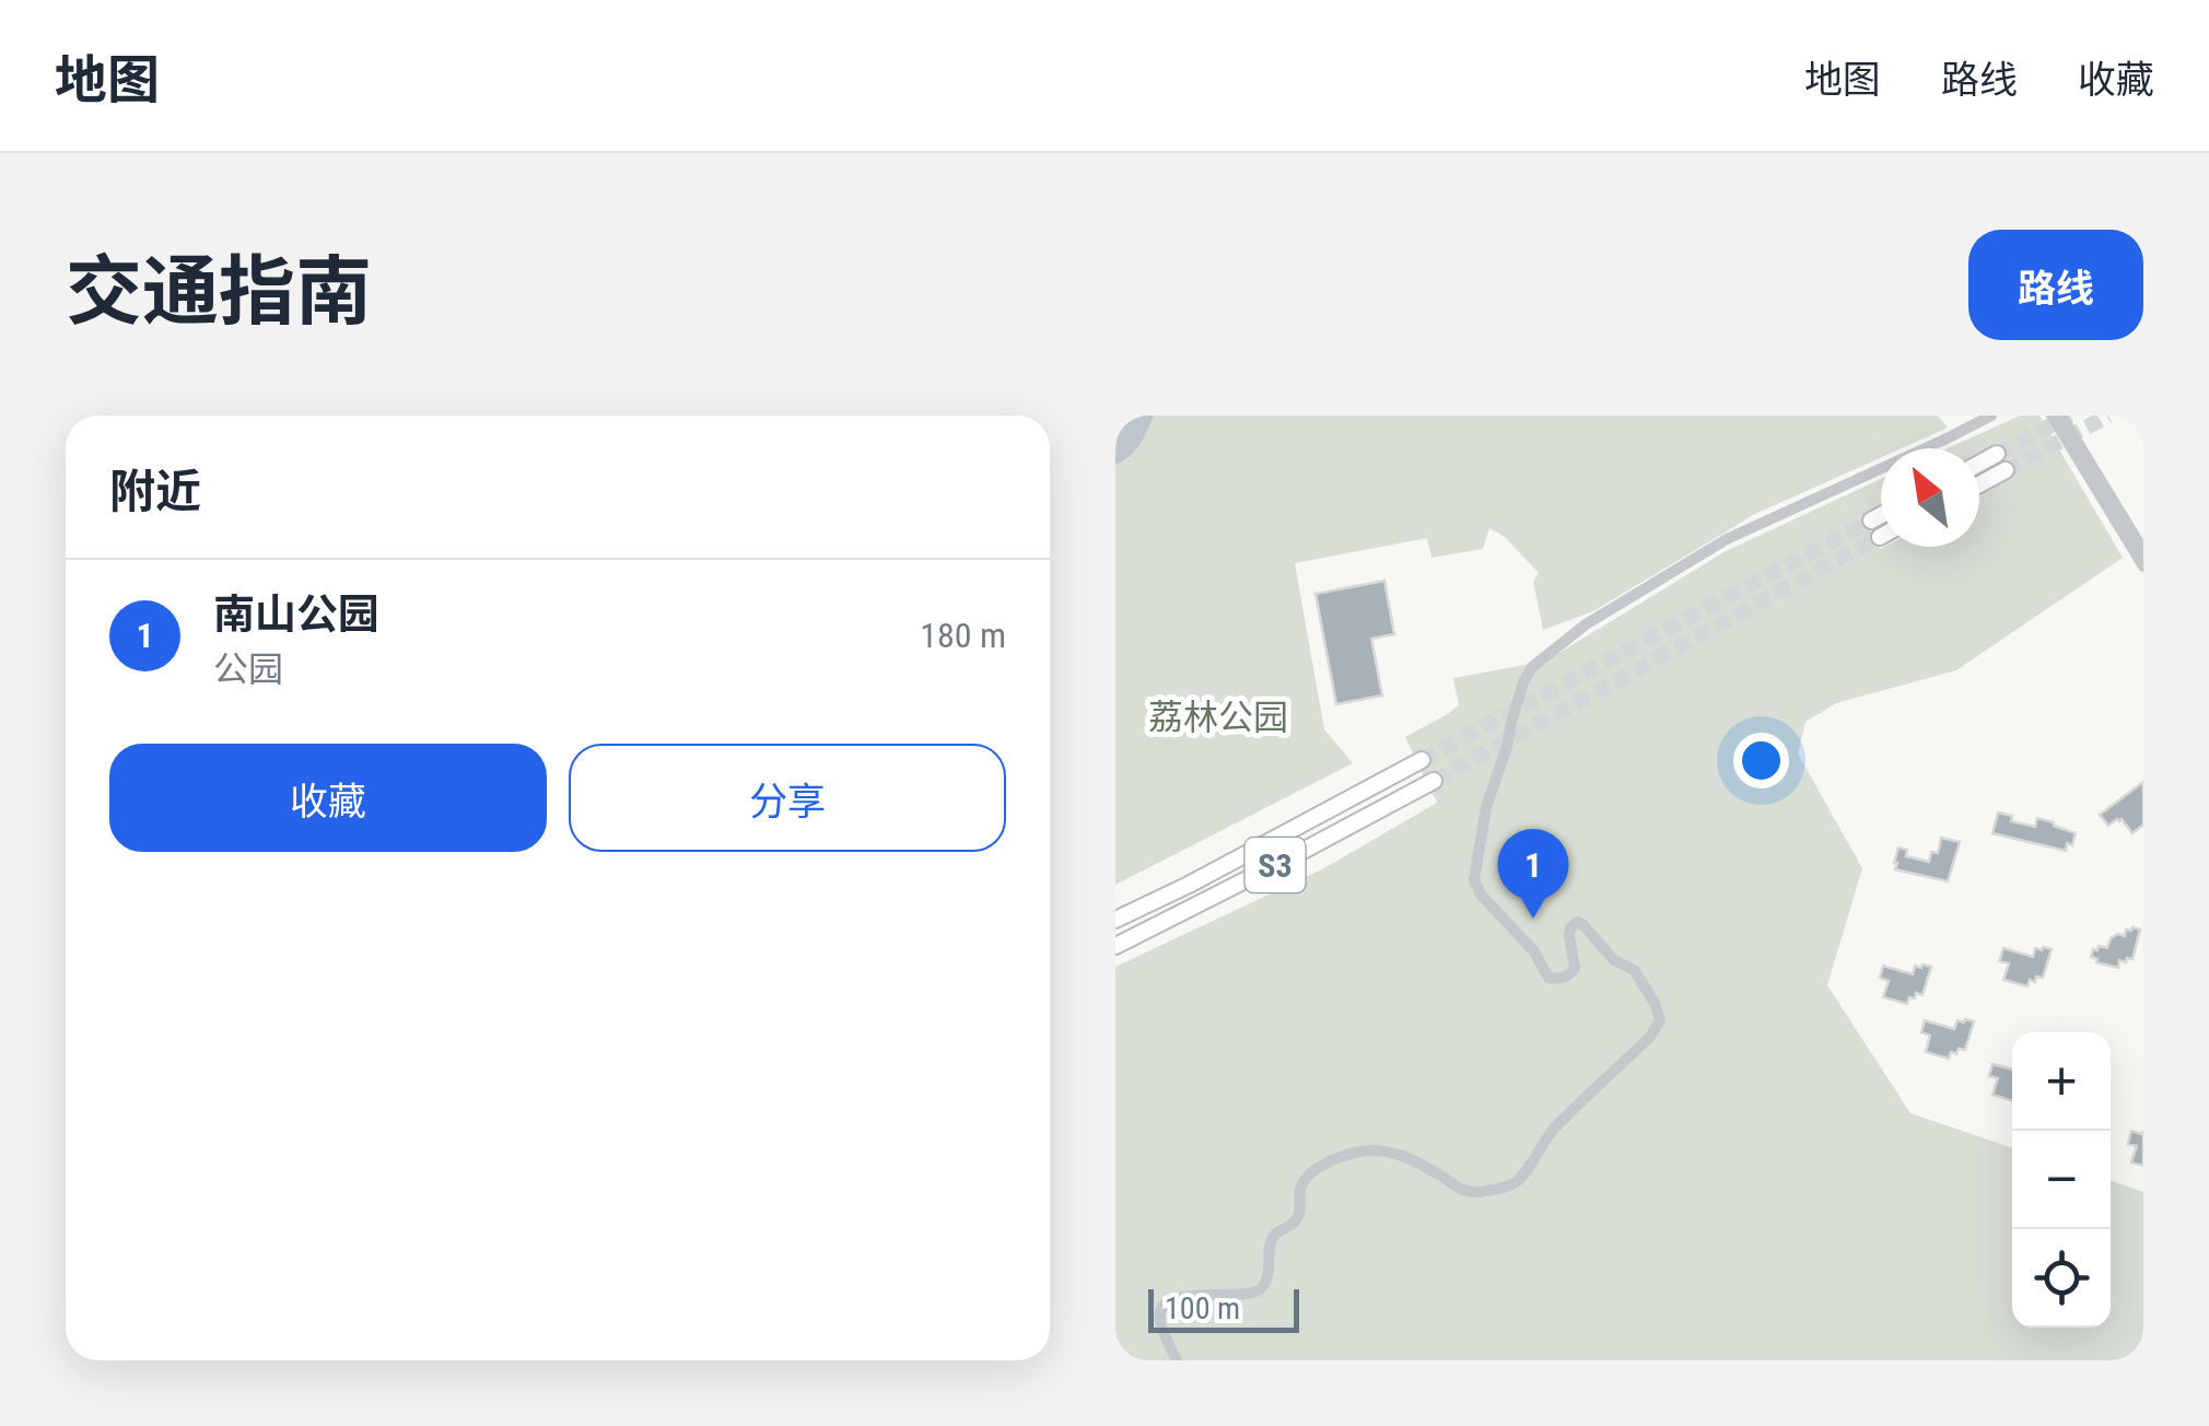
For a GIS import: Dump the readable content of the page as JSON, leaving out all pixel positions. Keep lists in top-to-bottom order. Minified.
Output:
{"streets":{"highway":["S3"]},"parks":["荔林公园"],"scale_bar":"100 m","north":"top left","page":{"header":"地图","nav":["地图","路线","收藏"],"title":"交通指南","buttons":["路线",["收藏","分享"]],"heading":"附近","list":[{"mark":"1","name":"南山公园","note":"公园","value":"180 m"}],"pins":"1","map_buttons":["+","−"],"scale":"100 m"}}
